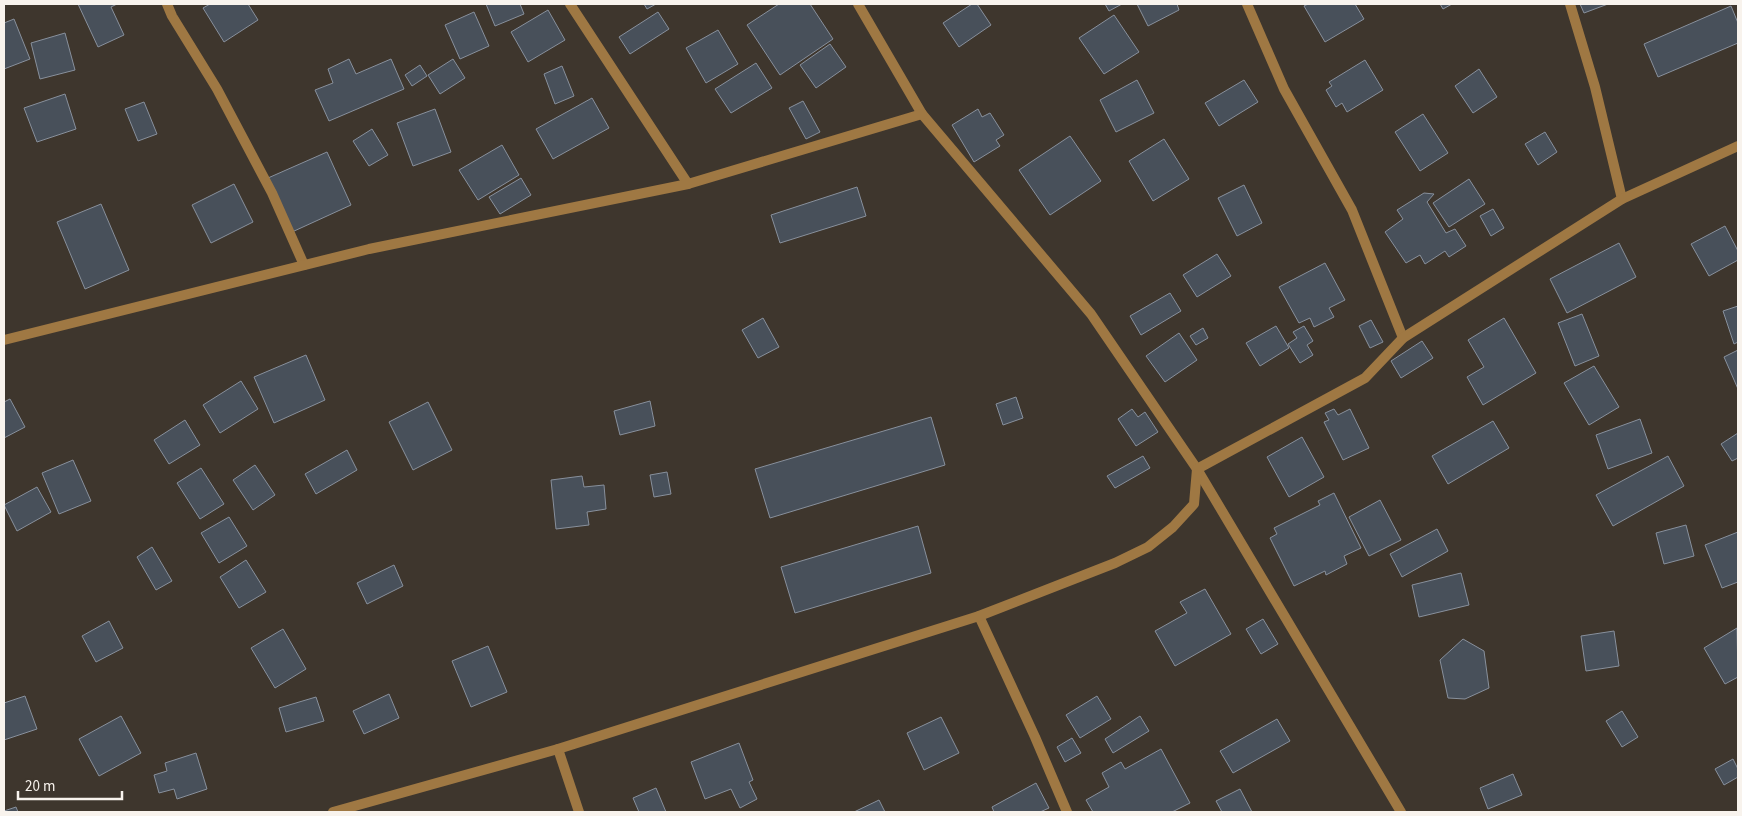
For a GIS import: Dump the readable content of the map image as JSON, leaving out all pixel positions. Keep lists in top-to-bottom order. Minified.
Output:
{"scale_bar":"20 m"}
